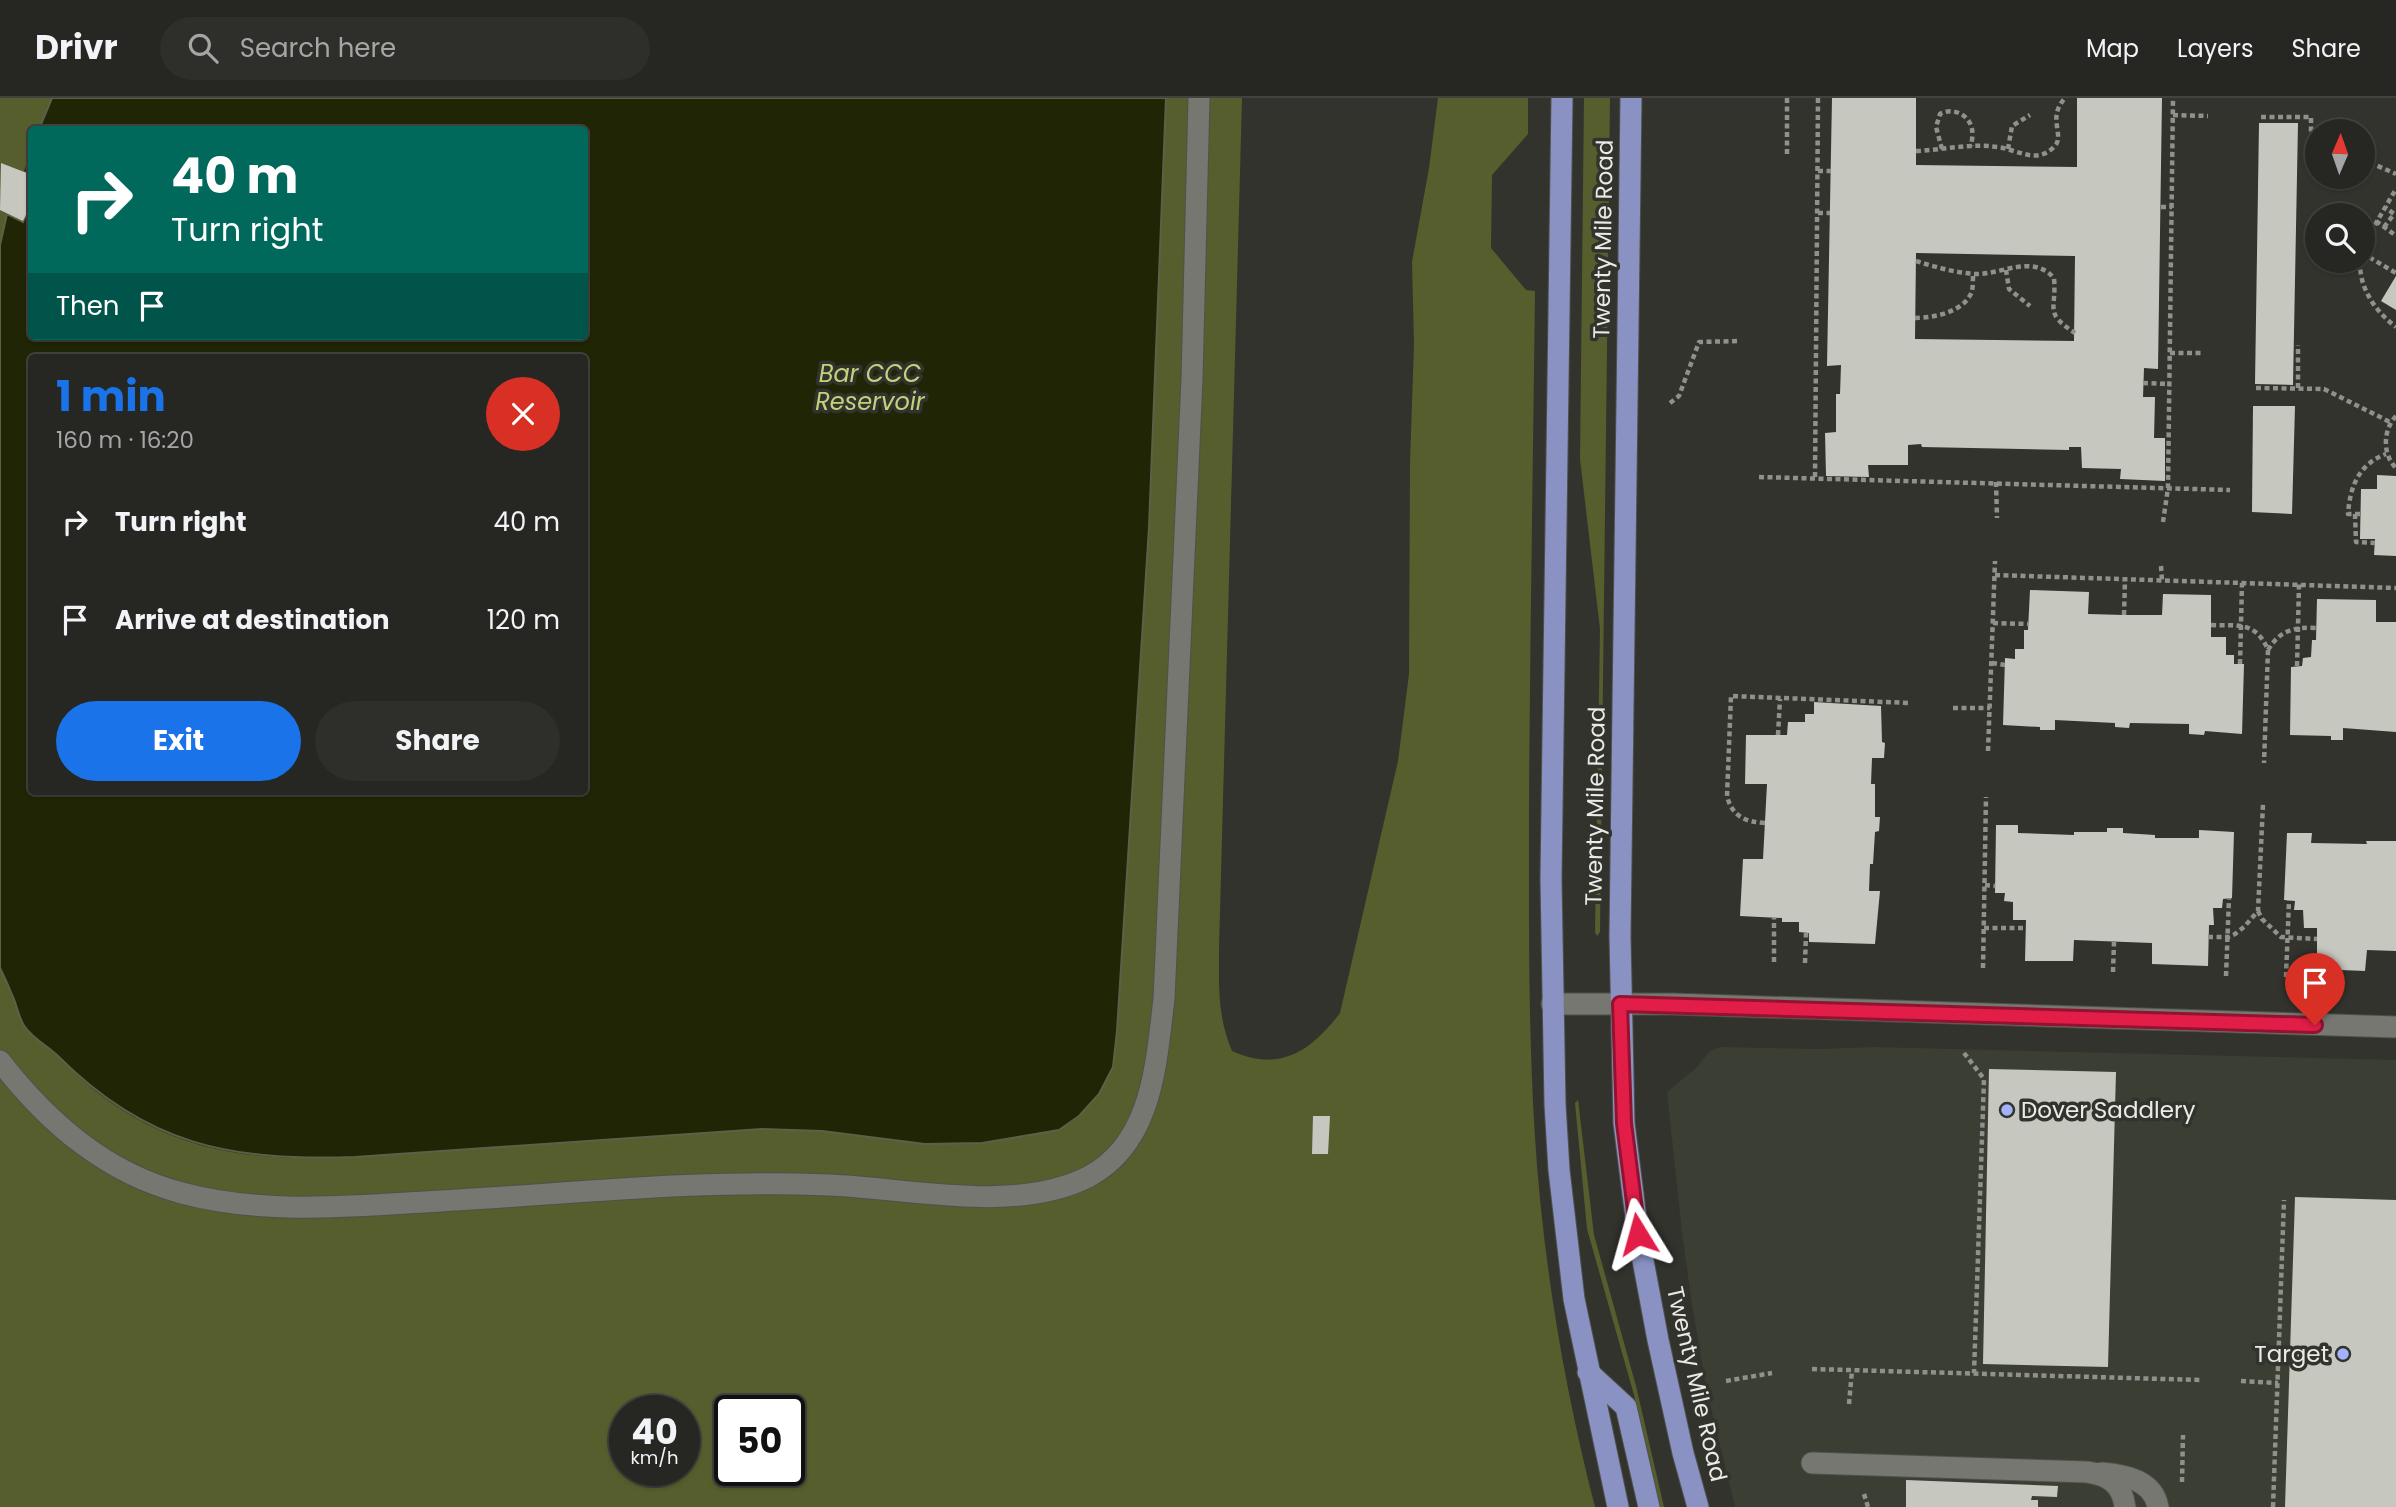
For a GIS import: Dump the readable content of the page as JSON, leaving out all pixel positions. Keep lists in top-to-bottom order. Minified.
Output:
{"streets":{"main road":["Twenty Mile Road"]},"water":["Bar CCC Reservoir"],"places":["Dover Saddlery","Target"],"north":"top","page":{"header":"Drivr","search":"Search here","nav":["Map","Layers","Share"],"turn":["40 m","Turn right"],"then":"Then","heading":["1 min","160 m · 16:20"],"list":[{"name":"Turn right","value":"40 m"},{"name":"Arrive at destination","value":"120 m"}],"buttons":["Exit","Share"],"speed":"40 km/h","limit":"50"}}
